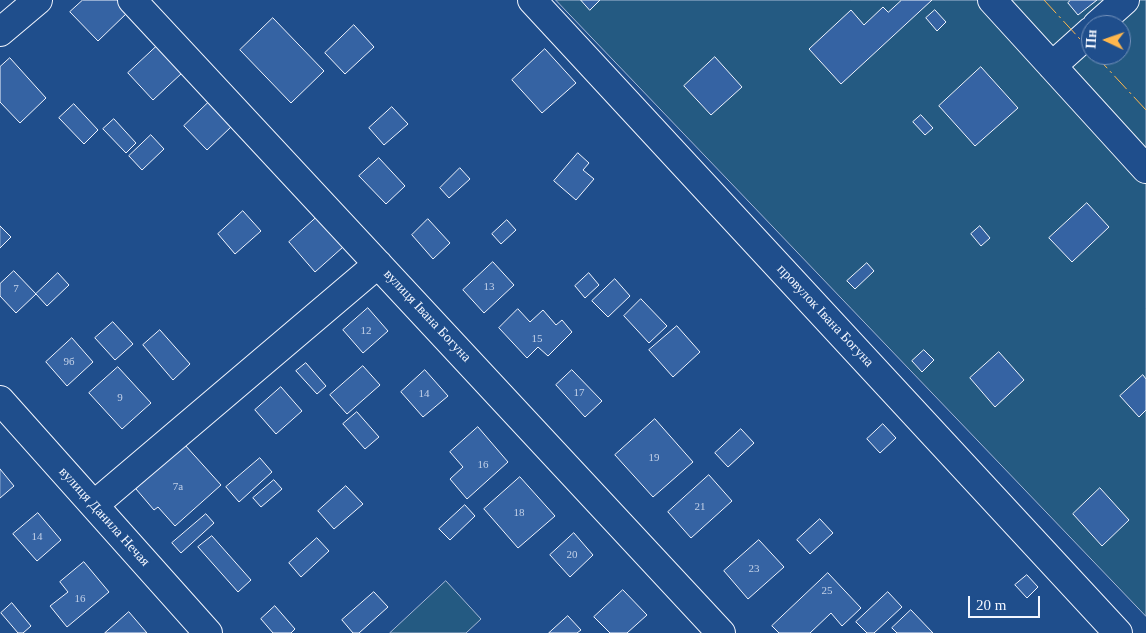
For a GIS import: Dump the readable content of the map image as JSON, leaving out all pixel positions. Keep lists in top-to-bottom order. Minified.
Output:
{"streets":{"street":["вулиця Івана Богуна","провулок Івана Богуна","вулиця Данила Нечая"]},"house_numbers":["13","7","12","15","9б","17","14","9","19","16","7а","21","18","14","20","23","25","16"],"scale_bar":"20 m","north":"left"}
